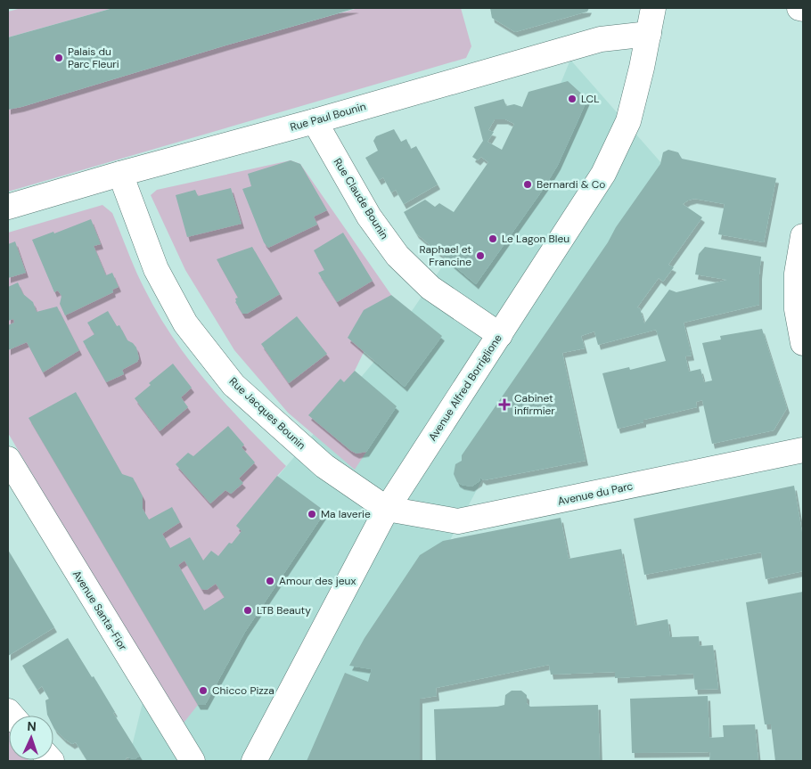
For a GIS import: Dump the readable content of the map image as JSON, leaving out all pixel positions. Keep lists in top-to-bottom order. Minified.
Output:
{"streets":{"street":["Rue Paul Bounin","Rue Claude Bounin","Avenue Alfred Borriglione","Rue Jacques Bounin","Avenue du Parc","Avenue Santa-Fior"]},"crossings":[["Rue Paul Bounin","Rue Claude Bounin"],["Rue Paul Bounin","Avenue Alfred Borriglione"],["Rue Paul Bounin","Rue Jacques Bounin"],["Rue Claude Bounin","Avenue Alfred Borriglione"],["Avenue Alfred Borriglione","Rue Jacques Bounin"],["Avenue Alfred Borriglione","Avenue du Parc"],["Rue Jacques Bounin","Avenue du Parc"]],"places":{"other":["Palais du Parc Fleuri","LCL","Bernardi & Co","Le Lagon Bleu","Raphael et Francine","Ma laverie","Amour des jeux","LTB Beauty","Chicco Pizza"],"health":["Cabinet infirmier"]},"north":"top"}
